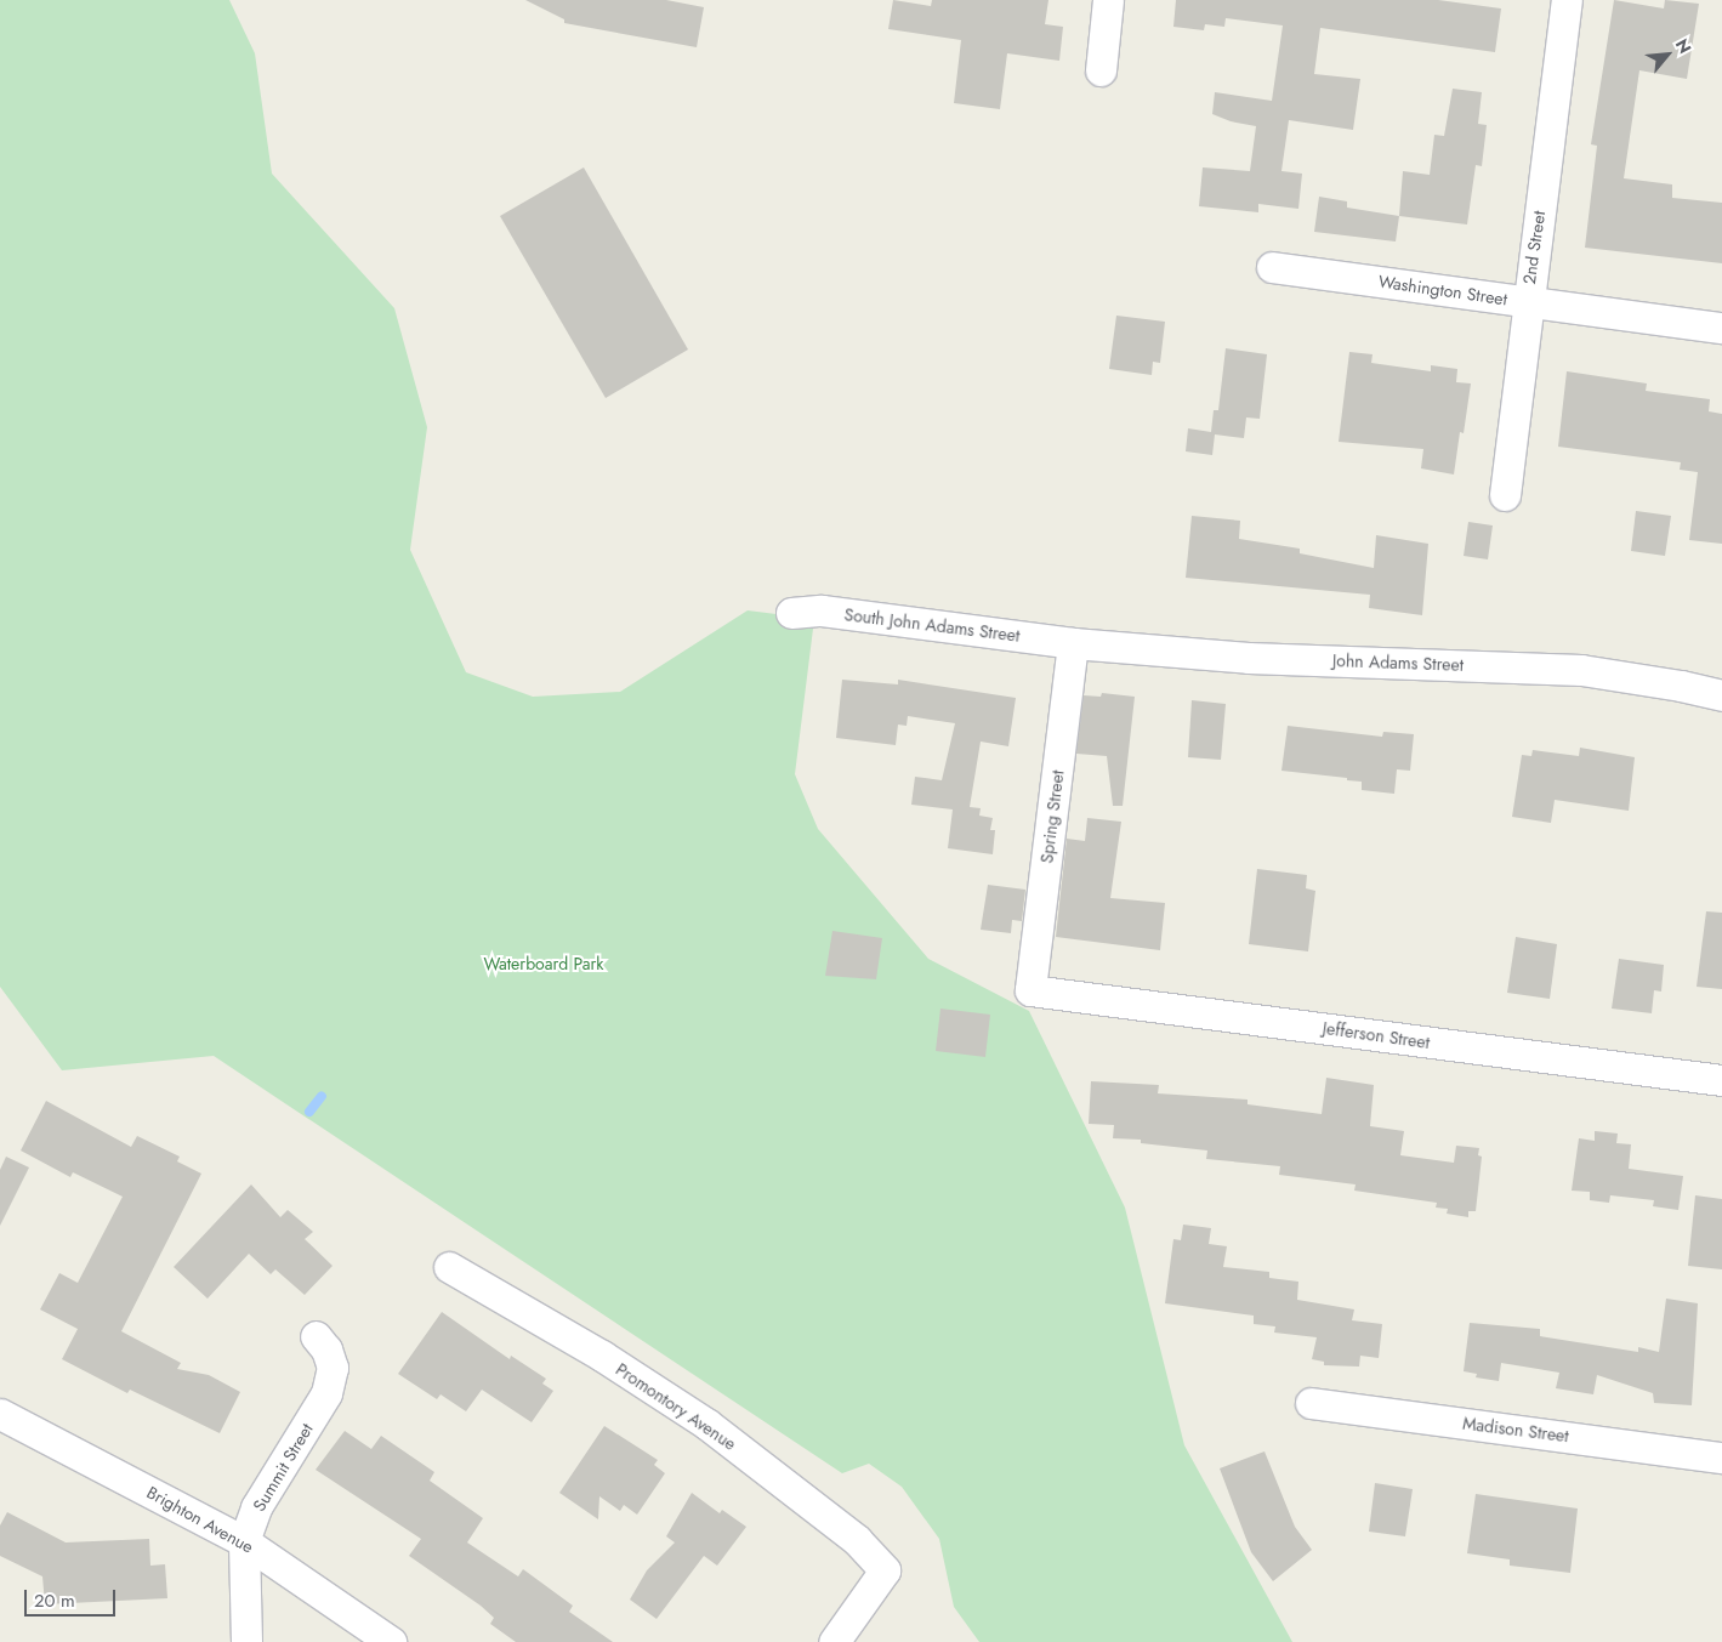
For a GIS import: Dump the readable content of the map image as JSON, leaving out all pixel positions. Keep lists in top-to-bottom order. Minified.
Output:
{"streets":{"street":["2nd Street","Washington Street","South John Adams Street","John Adams Street","Spring Street","Jefferson Street","Promontory Avenue","Madison Street","Summit Street","Brighton Avenue"]},"crossings":[["2nd Street","Washington Street"],["South John Adams Street","John Adams Street"],["South John Adams Street","Spring Street"],["John Adams Street","Spring Street"],["Spring Street","Jefferson Street"],["Summit Street","Brighton Avenue"]],"parks":["Waterboard Park"],"scale_bar":"20 m","north":"top right"}
